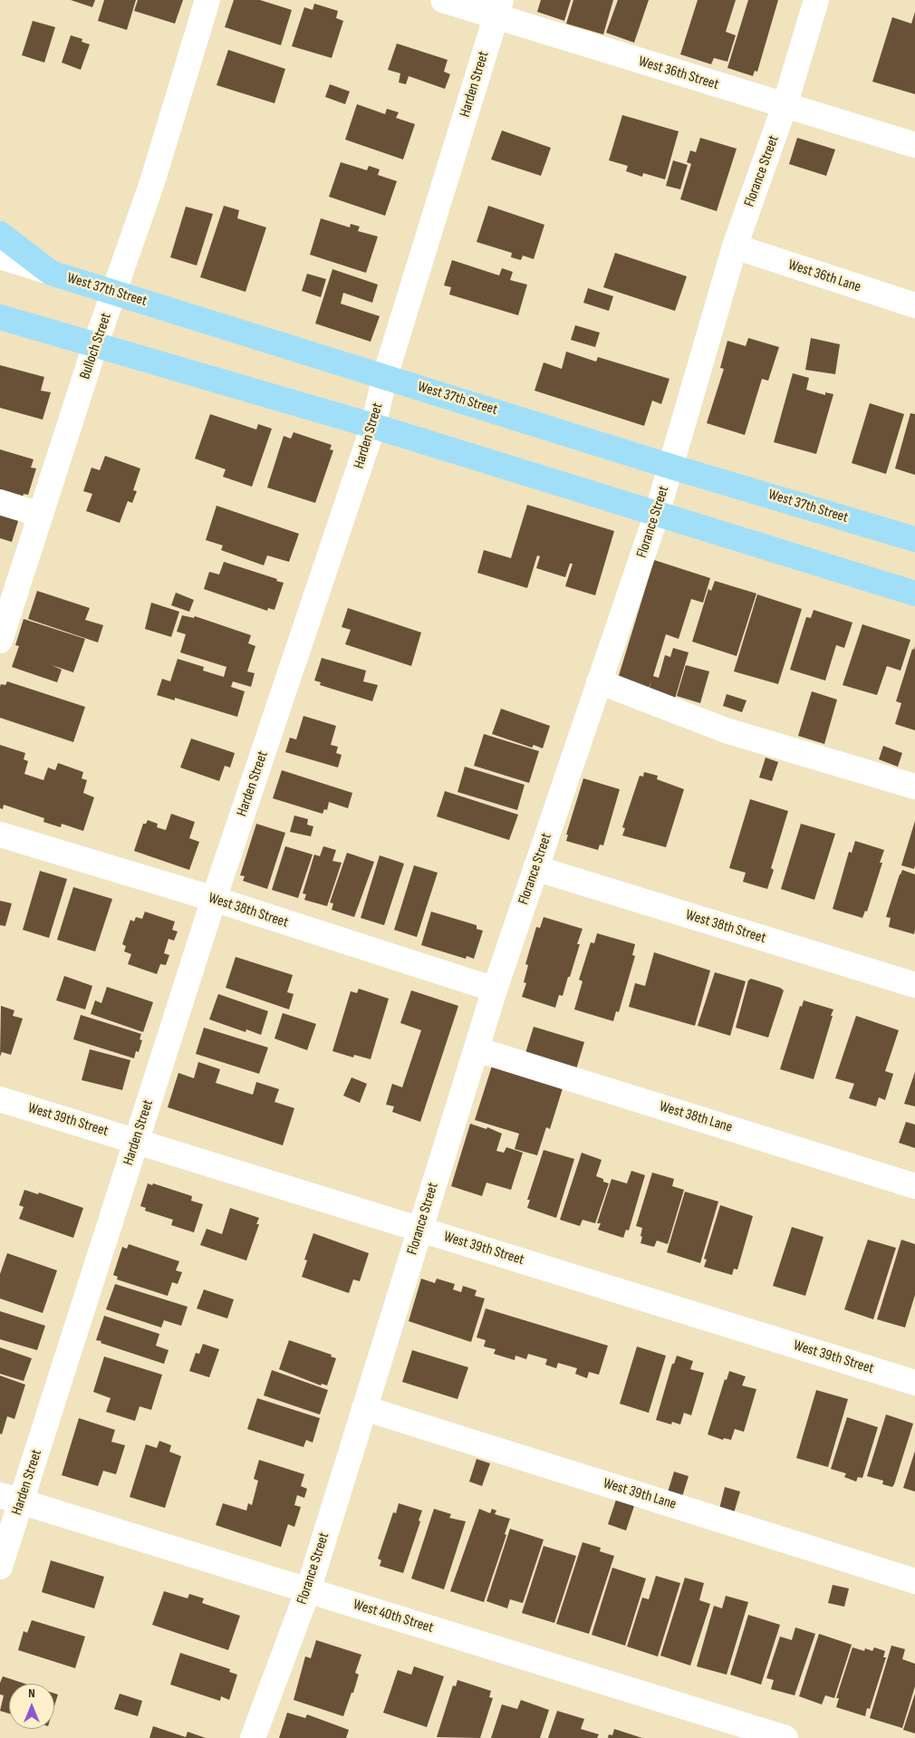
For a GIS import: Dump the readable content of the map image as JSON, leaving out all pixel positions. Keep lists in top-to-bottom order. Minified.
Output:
{"streets":{"main road":["West 37th Street"],"street":["West 36th Street","Harden Street","Florance Street","West 36th Lane","Bulloch Street","West 38th Street","West 38th Lane","West 39th Street","West 39th Lane","West 40th Street"]},"crossings":[["West 36th Street","Harden Street"],["West 36th Street","Florance Street"],["Harden Street","West 37th Street"],["Harden Street","West 38th Street"],["Harden Street","West 39th Street"],["Harden Street","West 40th Street"],["Florance Street","West 36th Lane"],["Florance Street","West 37th Street"],["Florance Street","West 38th Street"],["Florance Street","West 38th Lane"],["Florance Street","West 39th Street"],["Florance Street","West 39th Lane"],["Florance Street","West 40th Street"],["West 37th Street","Bulloch Street"]],"north":"top"}
